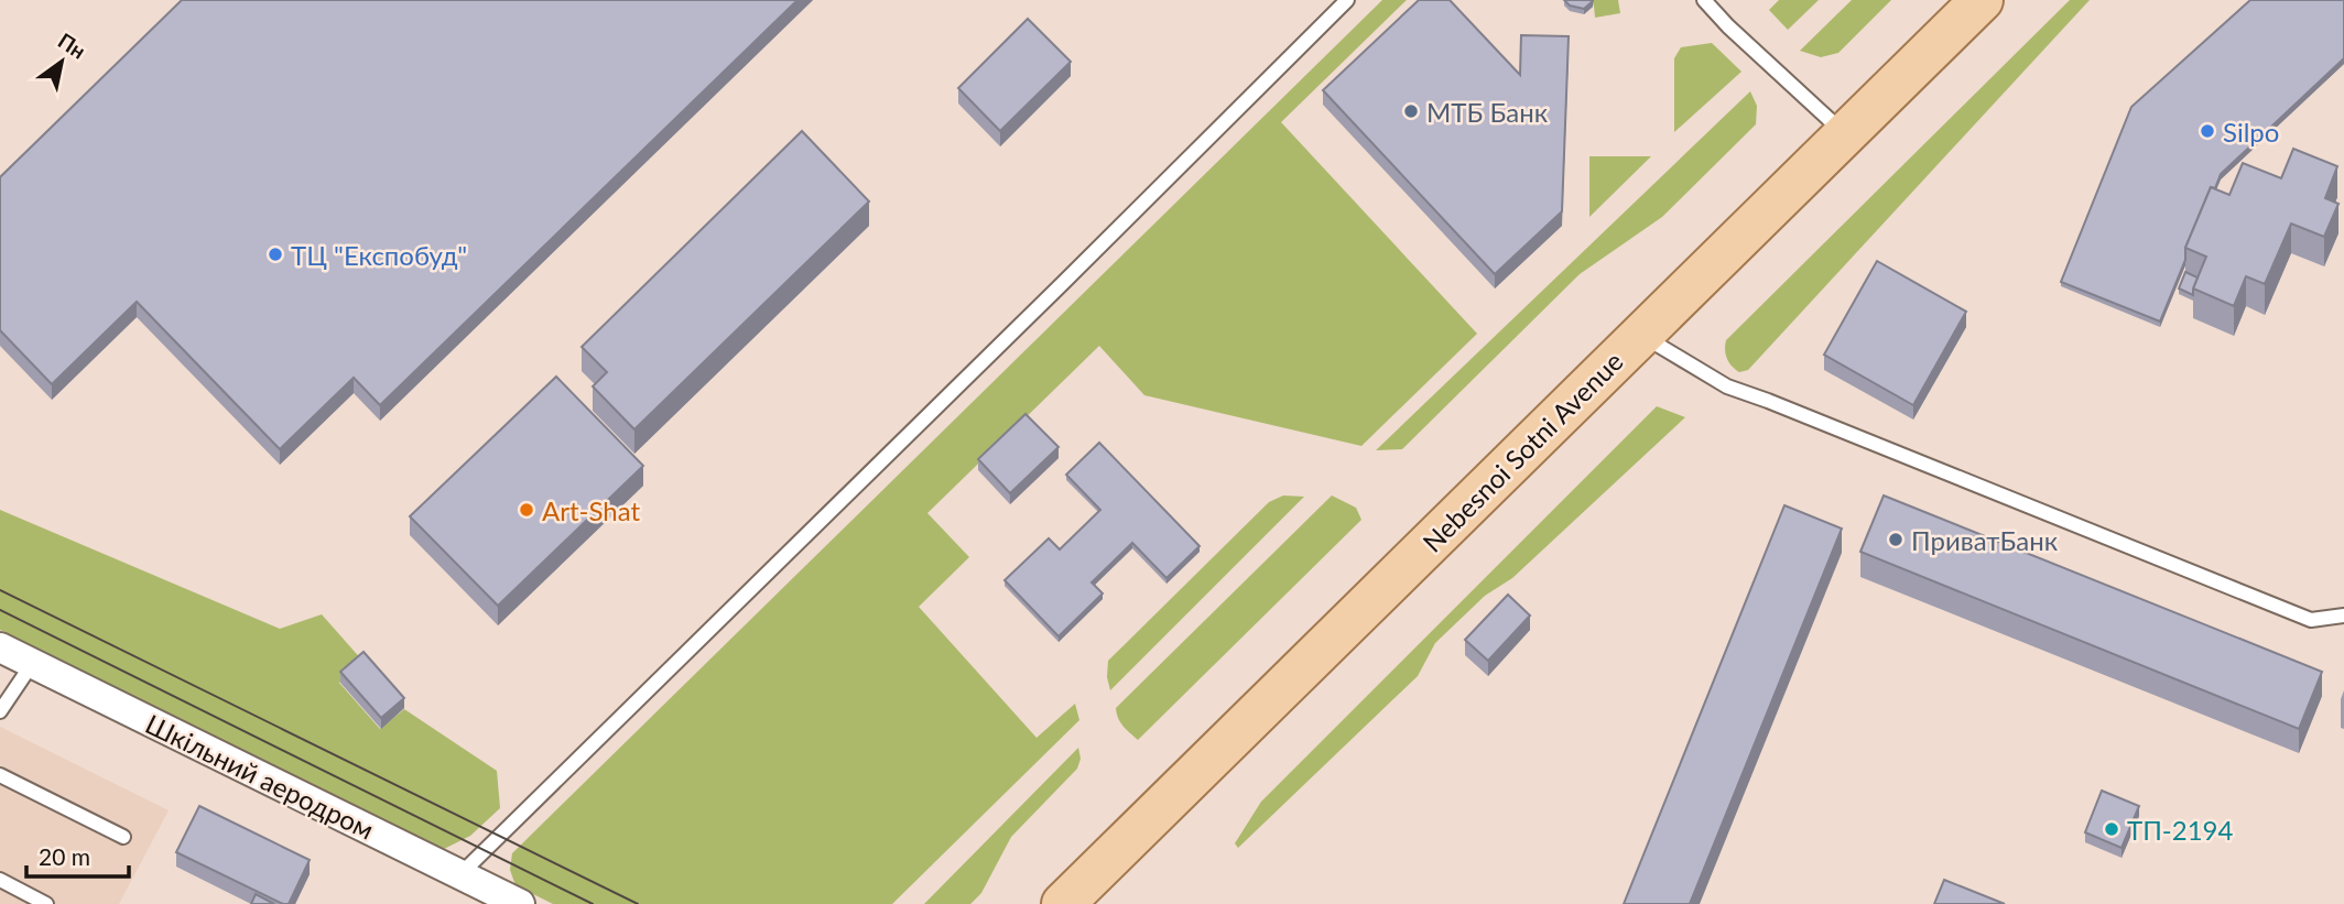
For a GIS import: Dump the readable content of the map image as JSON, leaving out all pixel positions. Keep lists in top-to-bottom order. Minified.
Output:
{"streets":{"main road":["Nebesnoi Sotni Avenue"],"street":["Шкільний аеродром"]},"places":["МТБ Банк","Silpo","ТЦ \"Експобуд\"","Art-Shat","ПриватБанк","ТП-2194"],"scale_bar":"20 m","north":"top right"}
